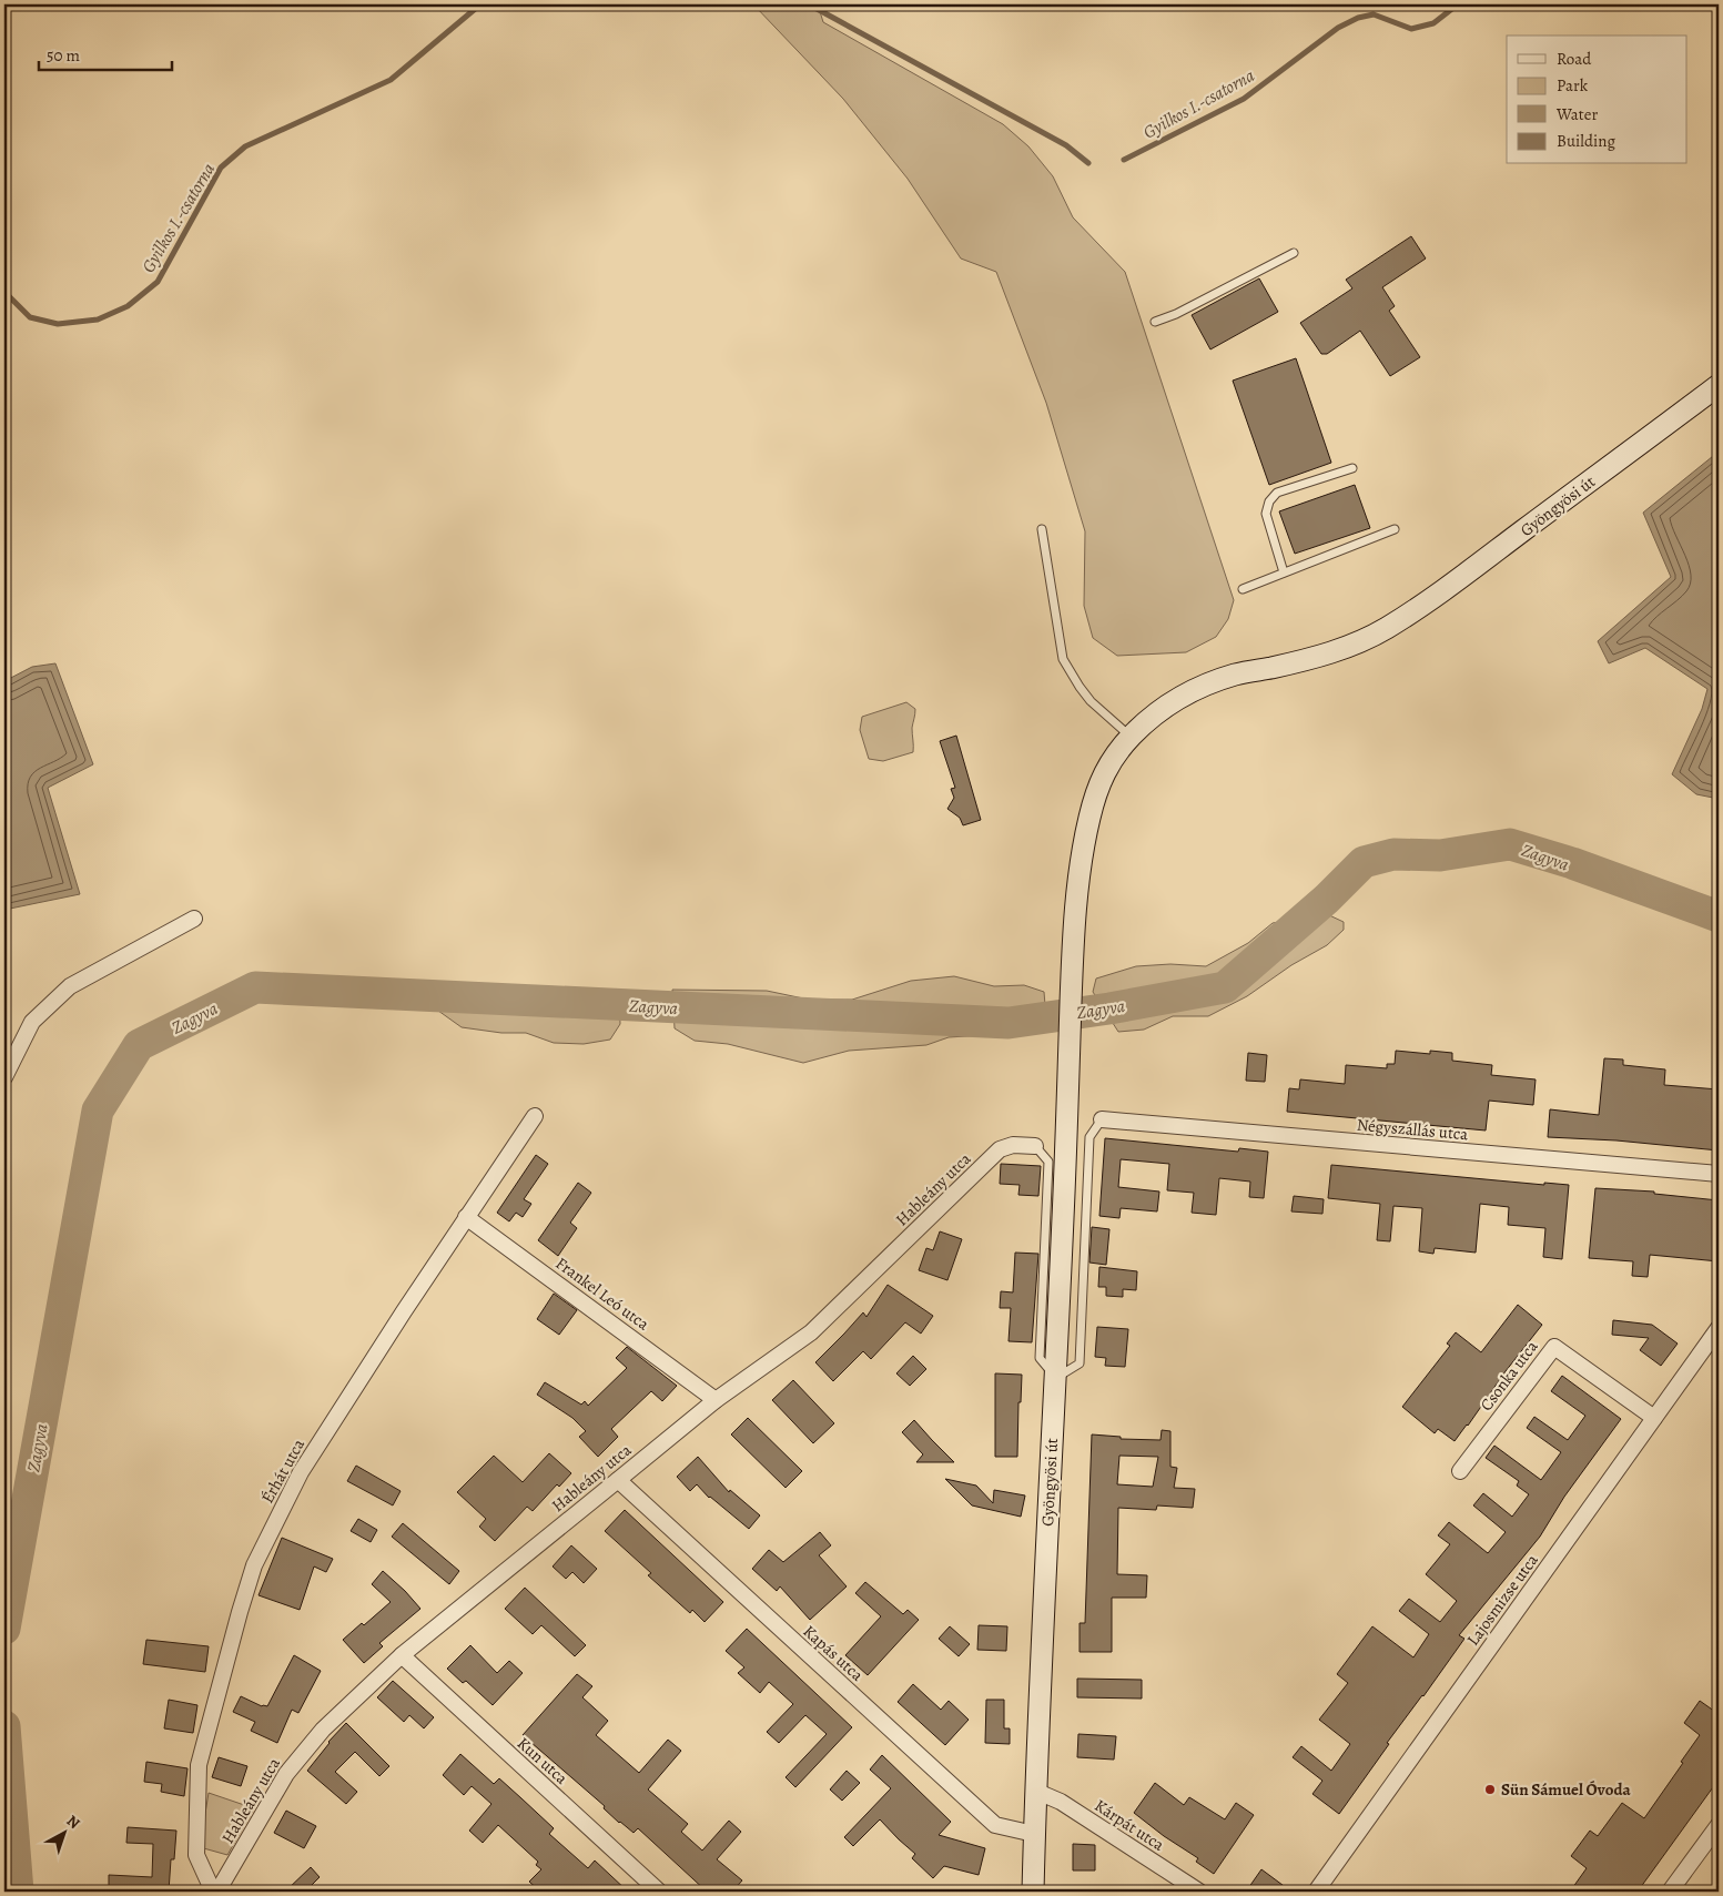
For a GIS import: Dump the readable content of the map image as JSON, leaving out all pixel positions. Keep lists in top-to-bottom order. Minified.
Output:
{"streets":{"street":["Gyöngyösi út","Négyszállás utca","Hableány utca","Frankel Leó utca","Csonka utca","Érhát utca","Lajosmizse utca","Kapás utca","Kun utca","Kárpát utca"]},"crossings":[["Gyöngyösi út","Kapás utca"],["Gyöngyösi út","Kárpát utca"],["Hableány utca","Frankel Leó utca"],["Hableány utca","Érhát utca"],["Hableány utca","Kapás utca"],["Hableány utca","Kun utca"],["Frankel Leó utca","Érhát utca"],["Csonka utca","Lajosmizse utca"]],"water":["Gyilkos I.-csatorna","Zagyva"],"places":["Sün Sámuel Óvoda"],"legend":["Road","Park","Water","Building"],"scale_bar":"50 m","north":"top right"}
